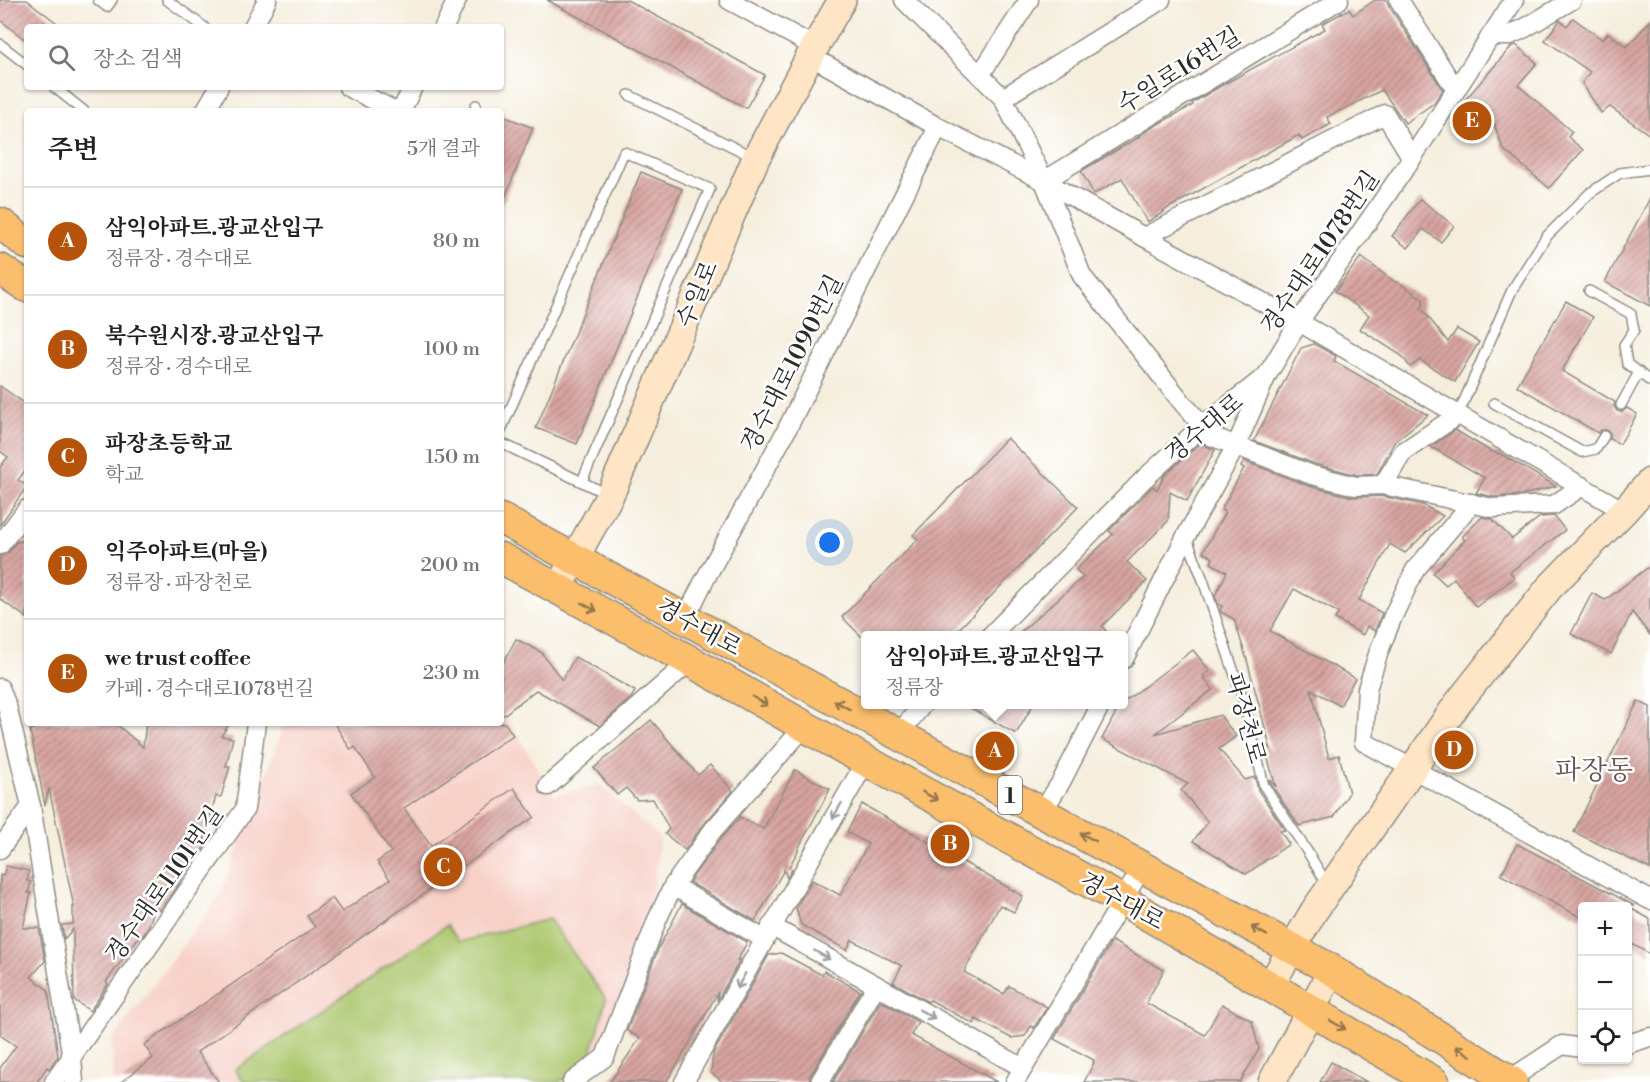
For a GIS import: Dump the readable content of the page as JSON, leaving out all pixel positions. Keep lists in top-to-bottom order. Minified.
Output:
{"streets":{"main road":["경수대로","1"],"street":["수일로16번길","경수대로1078번길","수일로","경수대로1090번길","경수대로1101번길"],"lane":["파장천로"]},"crossings":[["경수대로1078번길","경수대로"],["경수대로1078번길","파장천로"],["수일로","경수대로"],["경수대로1090번길","경수대로"]],"districts":["파장동"],"page":{"search":"장소 검색","pins":["E","D","A","B","C"],"heading":["주변","5개 결과"],"list":[{"mark":"A","name":"삼익아파트.광교산입구","note":"정류장 · 경수대로","value":"80 m"},{"mark":"B","name":"북수원시장.광교산입구","note":"정류장 · 경수대로","value":"100 m"},{"mark":"C","name":"파장초등학교","note":"학교","value":"150 m"},{"mark":"D","name":"익주아파트(마을)","note":"정류장 · 파장천로","value":"200 m"},{"mark":"E","name":"we trust coffee","note":"카페 · 경수대로1078번길","value":"230 m"}],"popup":["삼익아파트.광교산입구","정류장"],"map_buttons":["+","−"]}}
